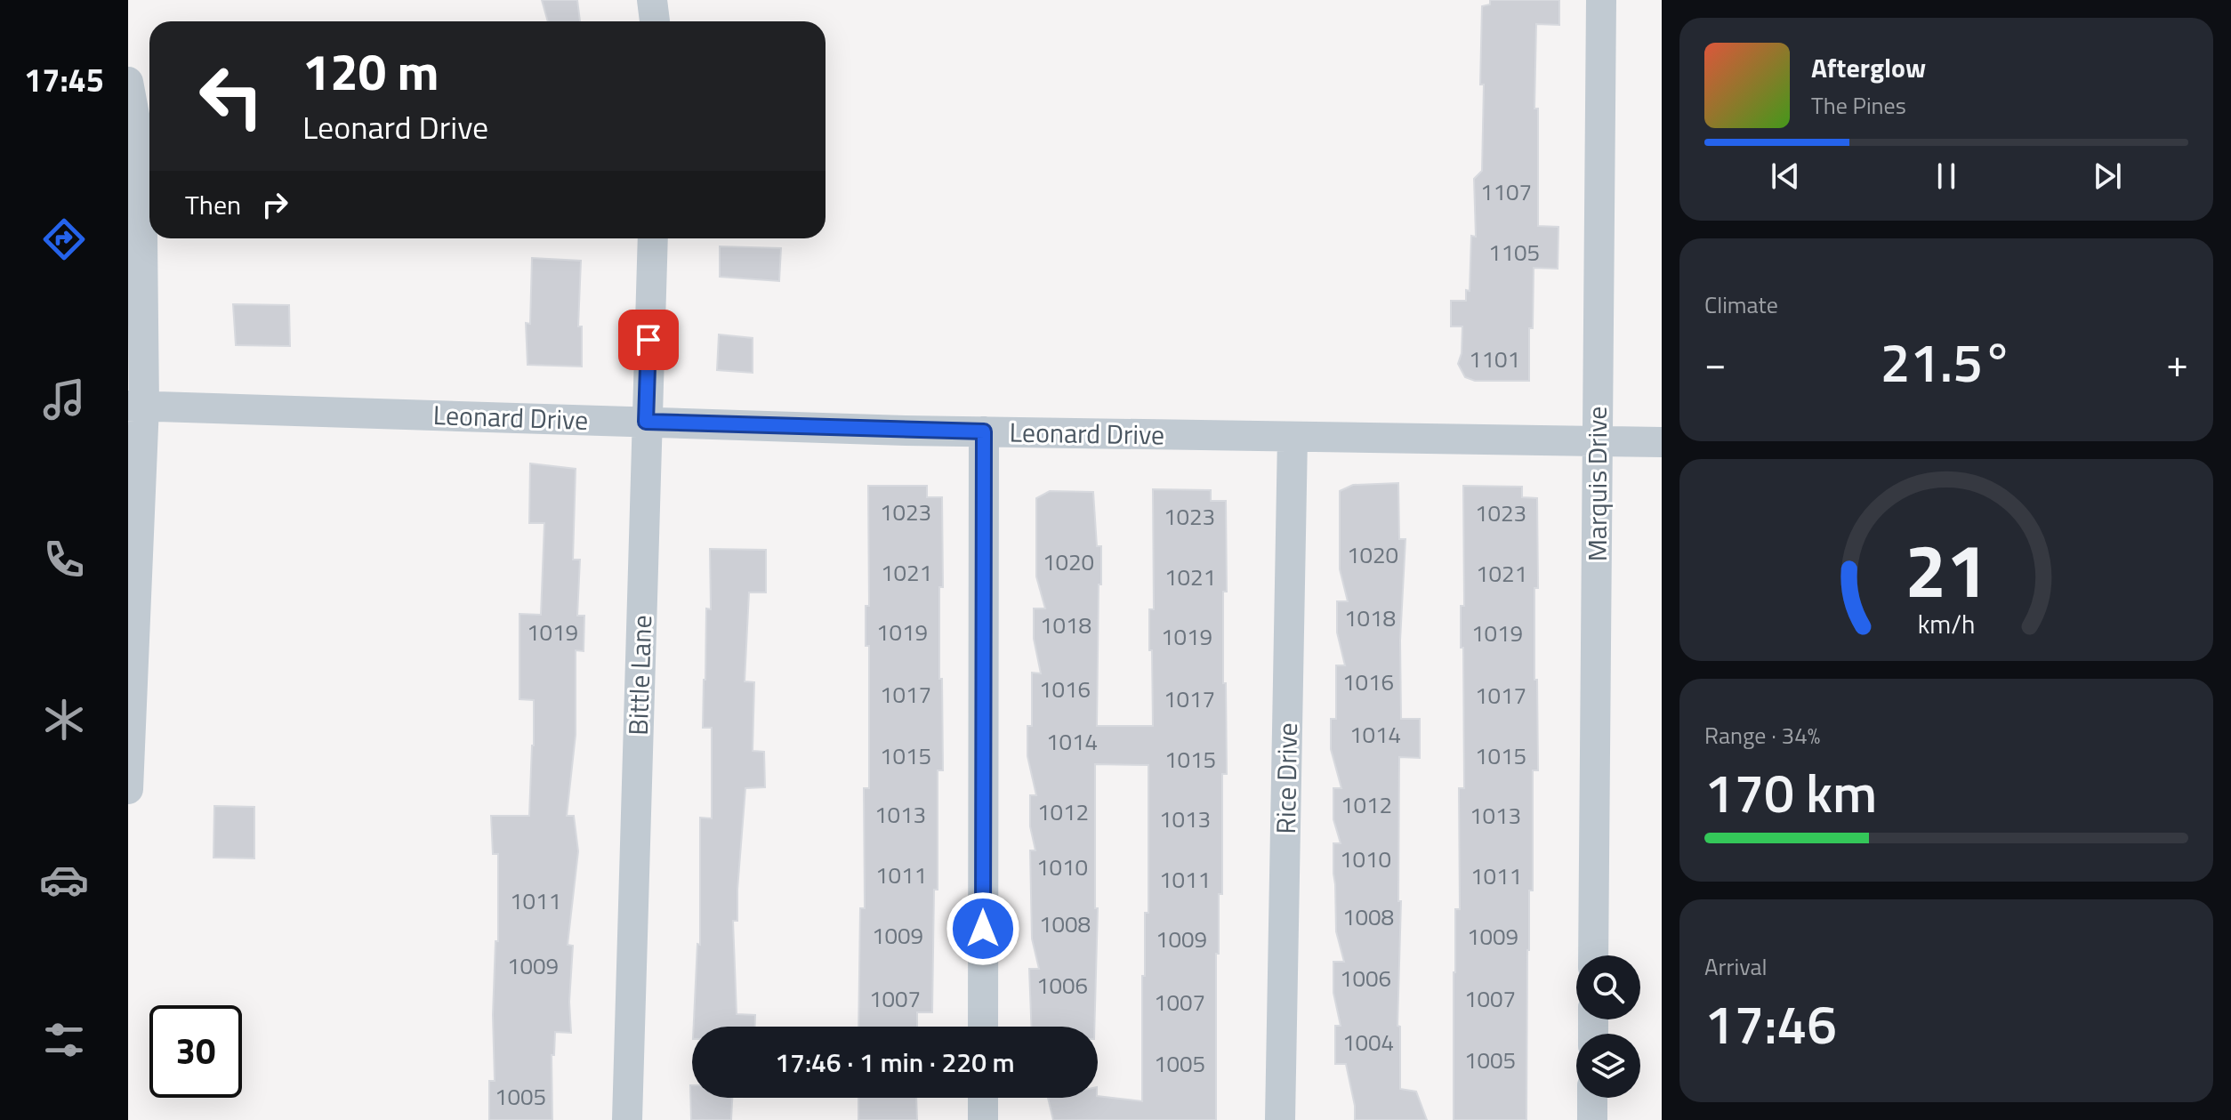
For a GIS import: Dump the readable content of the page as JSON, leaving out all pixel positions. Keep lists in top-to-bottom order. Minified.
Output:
{"streets":{"street":["Leonard Drive","Marquis Drive","Bittle Lane","Rice Drive"]},"crossings":[["Leonard Drive","Marquis Drive"],["Leonard Drive","Bittle Lane"],["Leonard Drive","Rice Drive"]],"house_numbers":["1107","1105","1101","1023","1023","1023","1020","1020","1021","1021","1021","1018","1018","1019","1019","1019","1019","1016","1016","1017","1017","1017","1014","1014","1015","1015","1015","1012","1012","1013","1013","1013","1010","1010","1011","1011","1011","1011","1008","1008","1009","1009","1009","1009","1006","1006","1007","1007","1007","1004","1005","1005","1005"],"page":{"tabs":"17:45","turn":["120 m","Leonard Drive"],"song":["Afterglow","The Pines"],"then":"Then","tile":["Climate",["Range · 34%","170 km"],["Arrival","17:46"]],"heat":["−","21.5°","+"],"limit":"30","trip":"17:46 · 1 min · 220 m","gauge":["21","km/h"]}}
